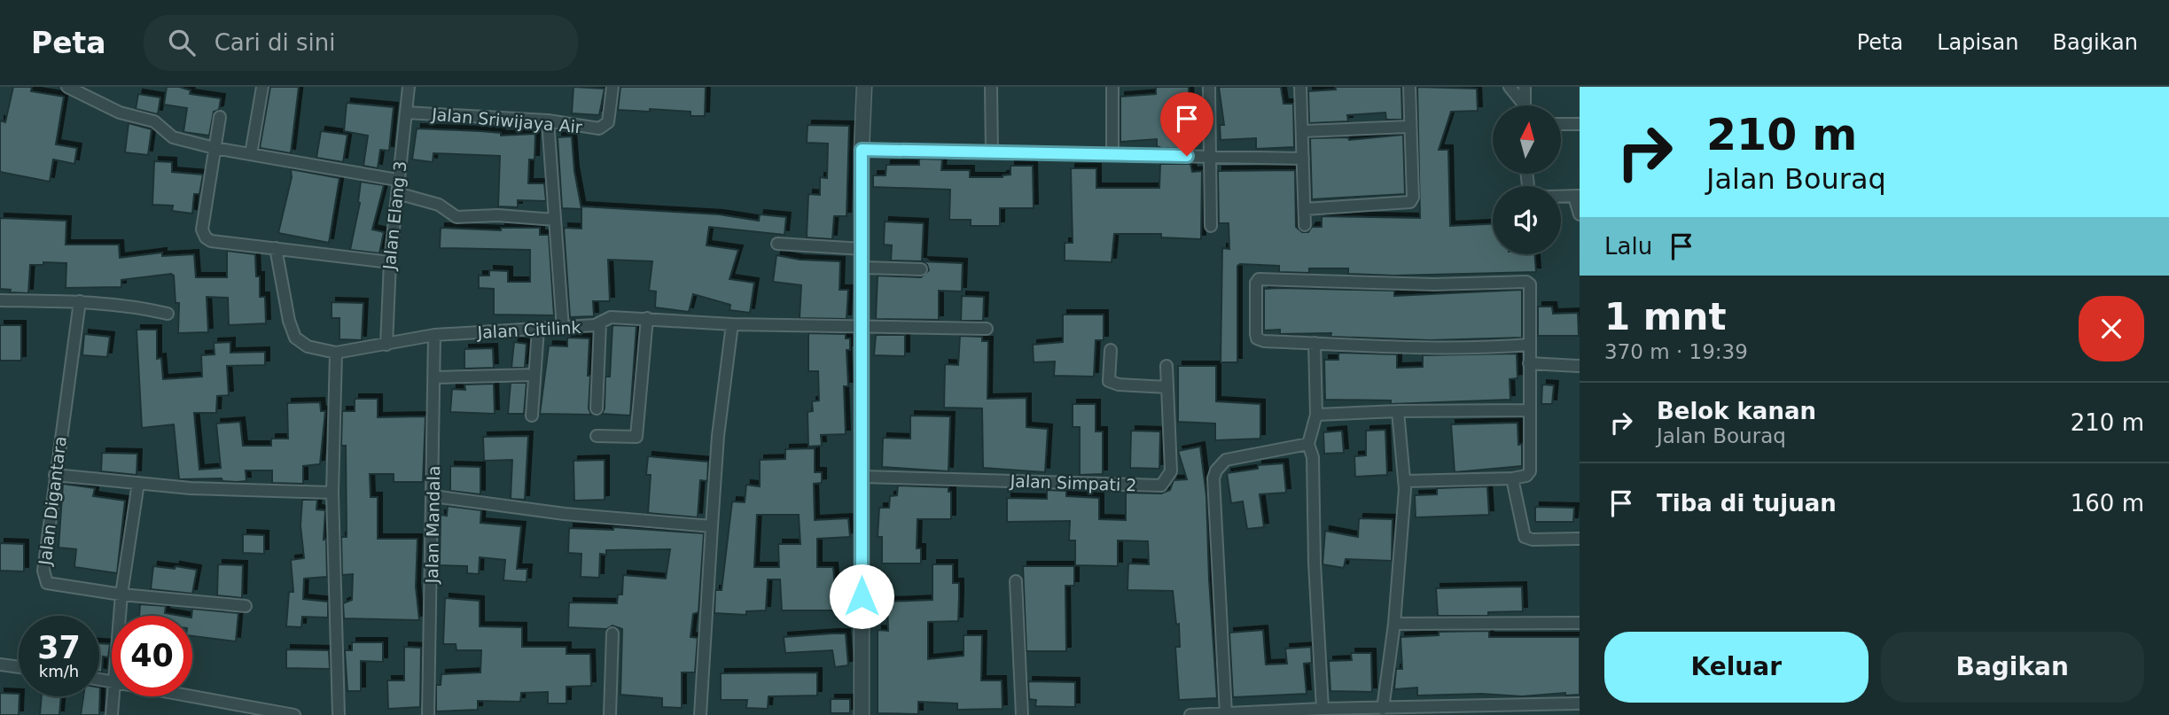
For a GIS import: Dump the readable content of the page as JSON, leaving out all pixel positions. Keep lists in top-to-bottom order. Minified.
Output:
{"streets":{"street":["Jalan Sriwijaya Air","Jalan Elang 3","Jalan Citilink","Jalan Simpati 2","Jalan Digantara","Jalan Mandala"]},"crossings":[["Jalan Sriwijaya Air","Jalan Elang 3"],["Jalan Elang 3","Jalan Citilink"],["Jalan Citilink","Jalan Mandala"]],"north":"top","page":{"header":"Peta","search":"Cari di sini","nav":["Peta","Lapisan","Bagikan"],"turn":["210 m","Jalan Bouraq"],"then":"Lalu","heading":["1 mnt","370 m · 19:39"],"list":[{"name":"Belok kanan","note":"Jalan Bouraq","value":"210 m"},{"name":"Tiba di tujuan","value":"160 m"}],"speed":"37 km/h","limit":"40","buttons":["Keluar","Bagikan"]}}
